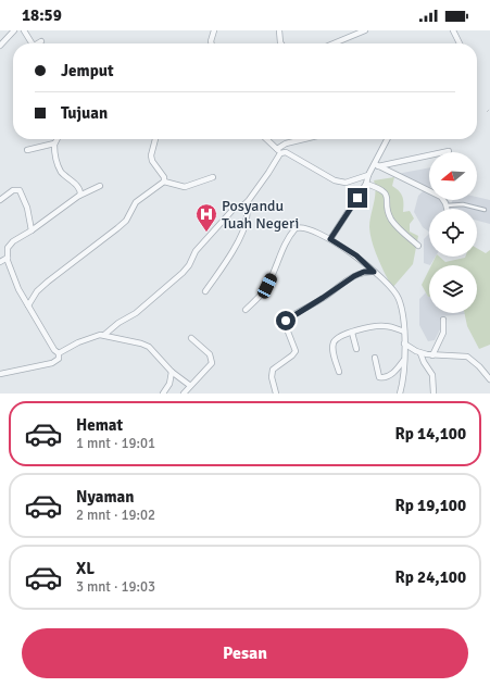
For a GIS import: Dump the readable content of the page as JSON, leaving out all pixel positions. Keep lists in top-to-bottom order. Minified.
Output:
{"places":{"hospital":["Posyandu Tuah Negeri"]},"north":"left","page":{"status":"18:59","banner":["Jemput","Tujuan"],"list":[{"name":"Hemat","note":"1 mnt · 19:01","value":"Rp 14,100"},{"name":"Nyaman","note":"2 mnt · 19:02","value":"Rp 19,100"},{"name":"XL","note":"3 mnt · 19:03","value":"Rp 24,100"}],"buttons":"Pesan"}}
